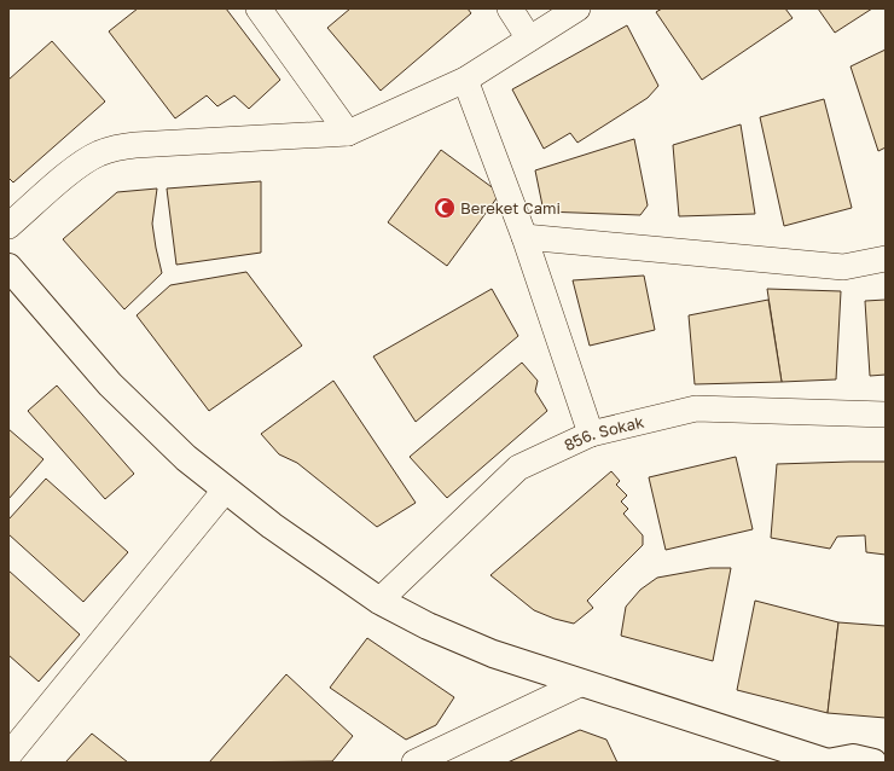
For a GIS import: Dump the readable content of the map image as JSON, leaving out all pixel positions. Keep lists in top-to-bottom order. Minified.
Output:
{"streets":{"street":["856. Sokak"]},"places":{"mosque":["Bereket Cami"]}}
